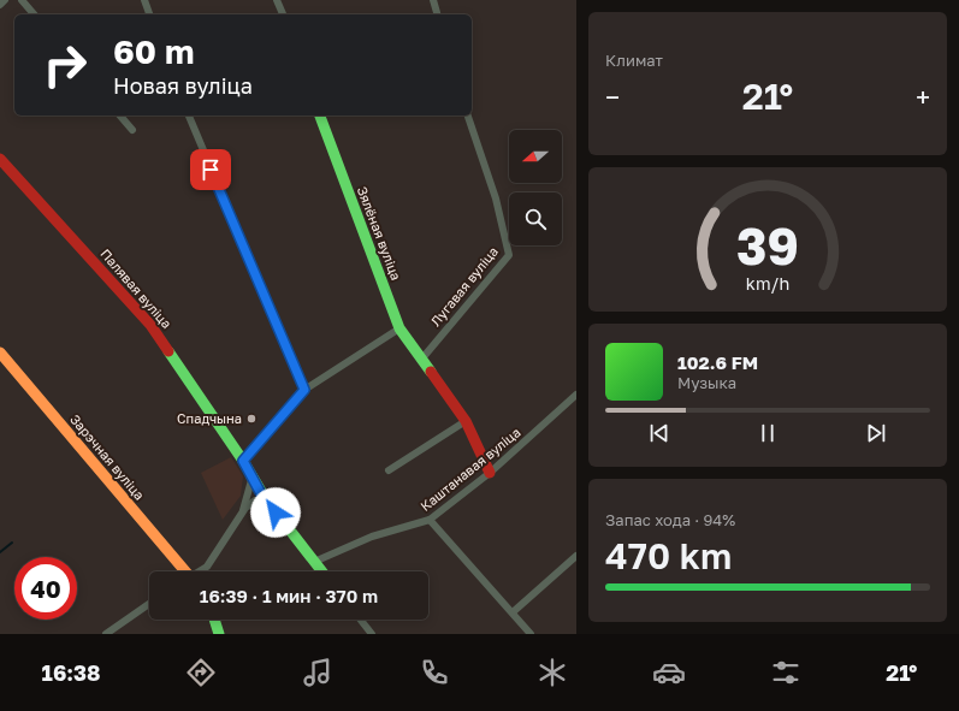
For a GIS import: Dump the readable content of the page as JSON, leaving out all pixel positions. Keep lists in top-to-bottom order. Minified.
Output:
{"streets":{"street":["Зялёная вуліца","Лугавая вуліца","Палявая вуліца","Зарэчная вуліца","Каштанавая вуліца"]},"crossings":[["Зялёная вуліца","Лугавая вуліца"],["Зялёная вуліца","Каштанавая вуліца"],["Палявая вуліца","Каштанавая вуліца"]],"places":["Спадчына"],"north":"left","page":{"tile":["Климат",["Запас хода · 94%","470 km"]],"turn":["60 m","Новая вуліца"],"heat":["−","21°","+"],"song":["102.6 FM","Музыка"],"limit":"40","trip":"16:39 · 1 мин · 370 m","tabs":["16:38","21°"],"gauge":["39","km/h"]}}
